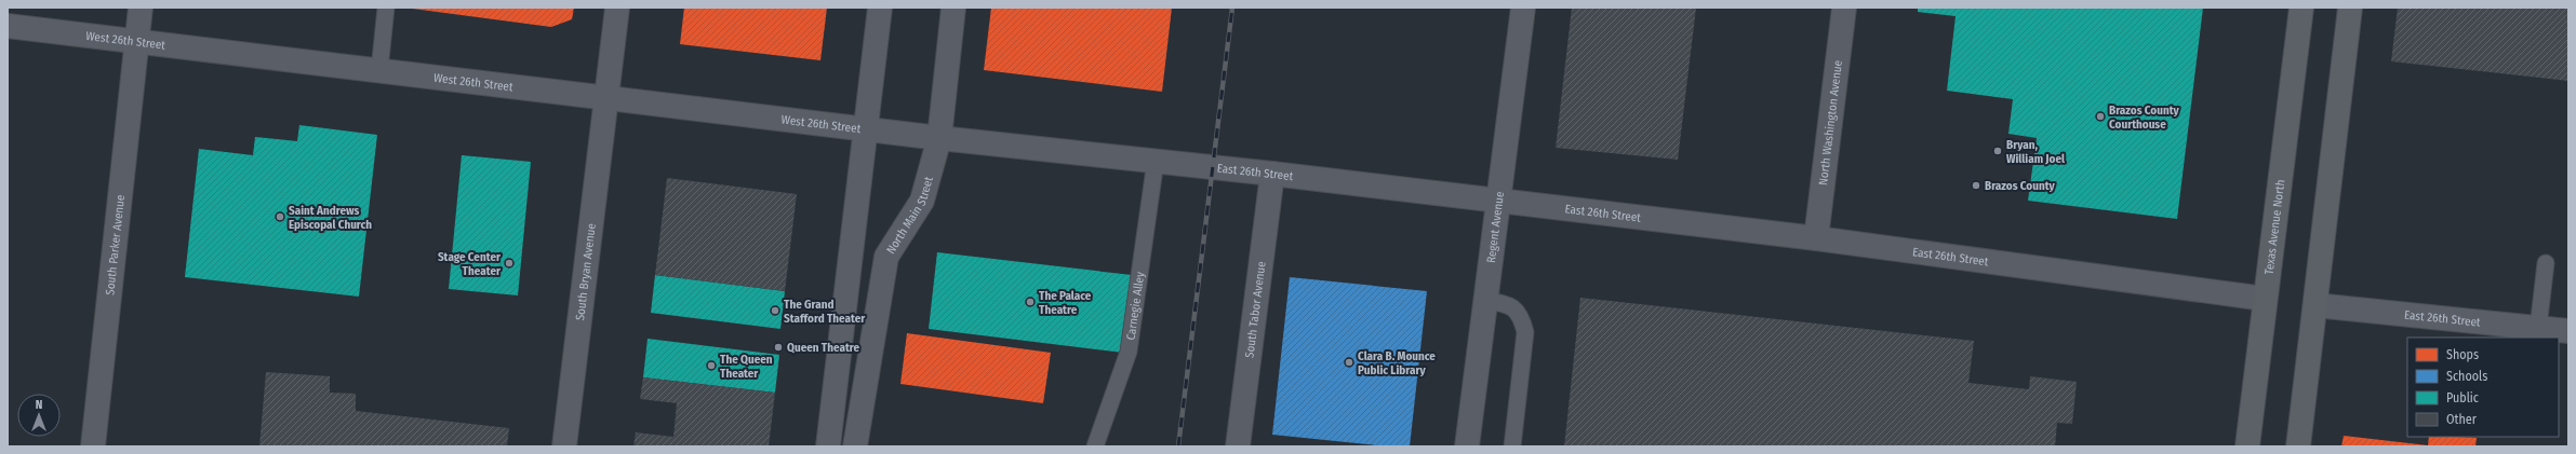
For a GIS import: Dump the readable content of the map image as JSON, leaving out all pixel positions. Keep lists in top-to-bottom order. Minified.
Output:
{"streets":{"main road":["Texas Avenue North"],"street":["West 26th Street","North Washington Avenue","East 26th Street","North Main Street","Regent Avenue","South Parker Avenue","South Bryan Avenue","South Tabor Avenue"],"lane":["Carnegie Alley"]},"crossings":[["West 26th Street","East 26th Street"],["West 26th Street","North Main Street"],["West 26th Street","South Parker Avenue"],["West 26th Street","South Bryan Avenue"],["North Washington Avenue","East 26th Street"],["East 26th Street","North Main Street"],["East 26th Street","Texas Avenue North"],["East 26th Street","Regent Avenue"],["East 26th Street","Carnegie Alley"],["East 26th Street","South Tabor Avenue"]],"places":["Brazos County Courthouse","Bryan, William Joel","Brazos County","Saint Andrews Episcopal Church","Stage Center Theater","The Palace Theatre","The Grand Stafford Theater","Queen Theatre","Clara B. Mounce Public Library","The Queen Theater"],"legend":["Shops","Schools","Public","Other"],"north":"top"}
